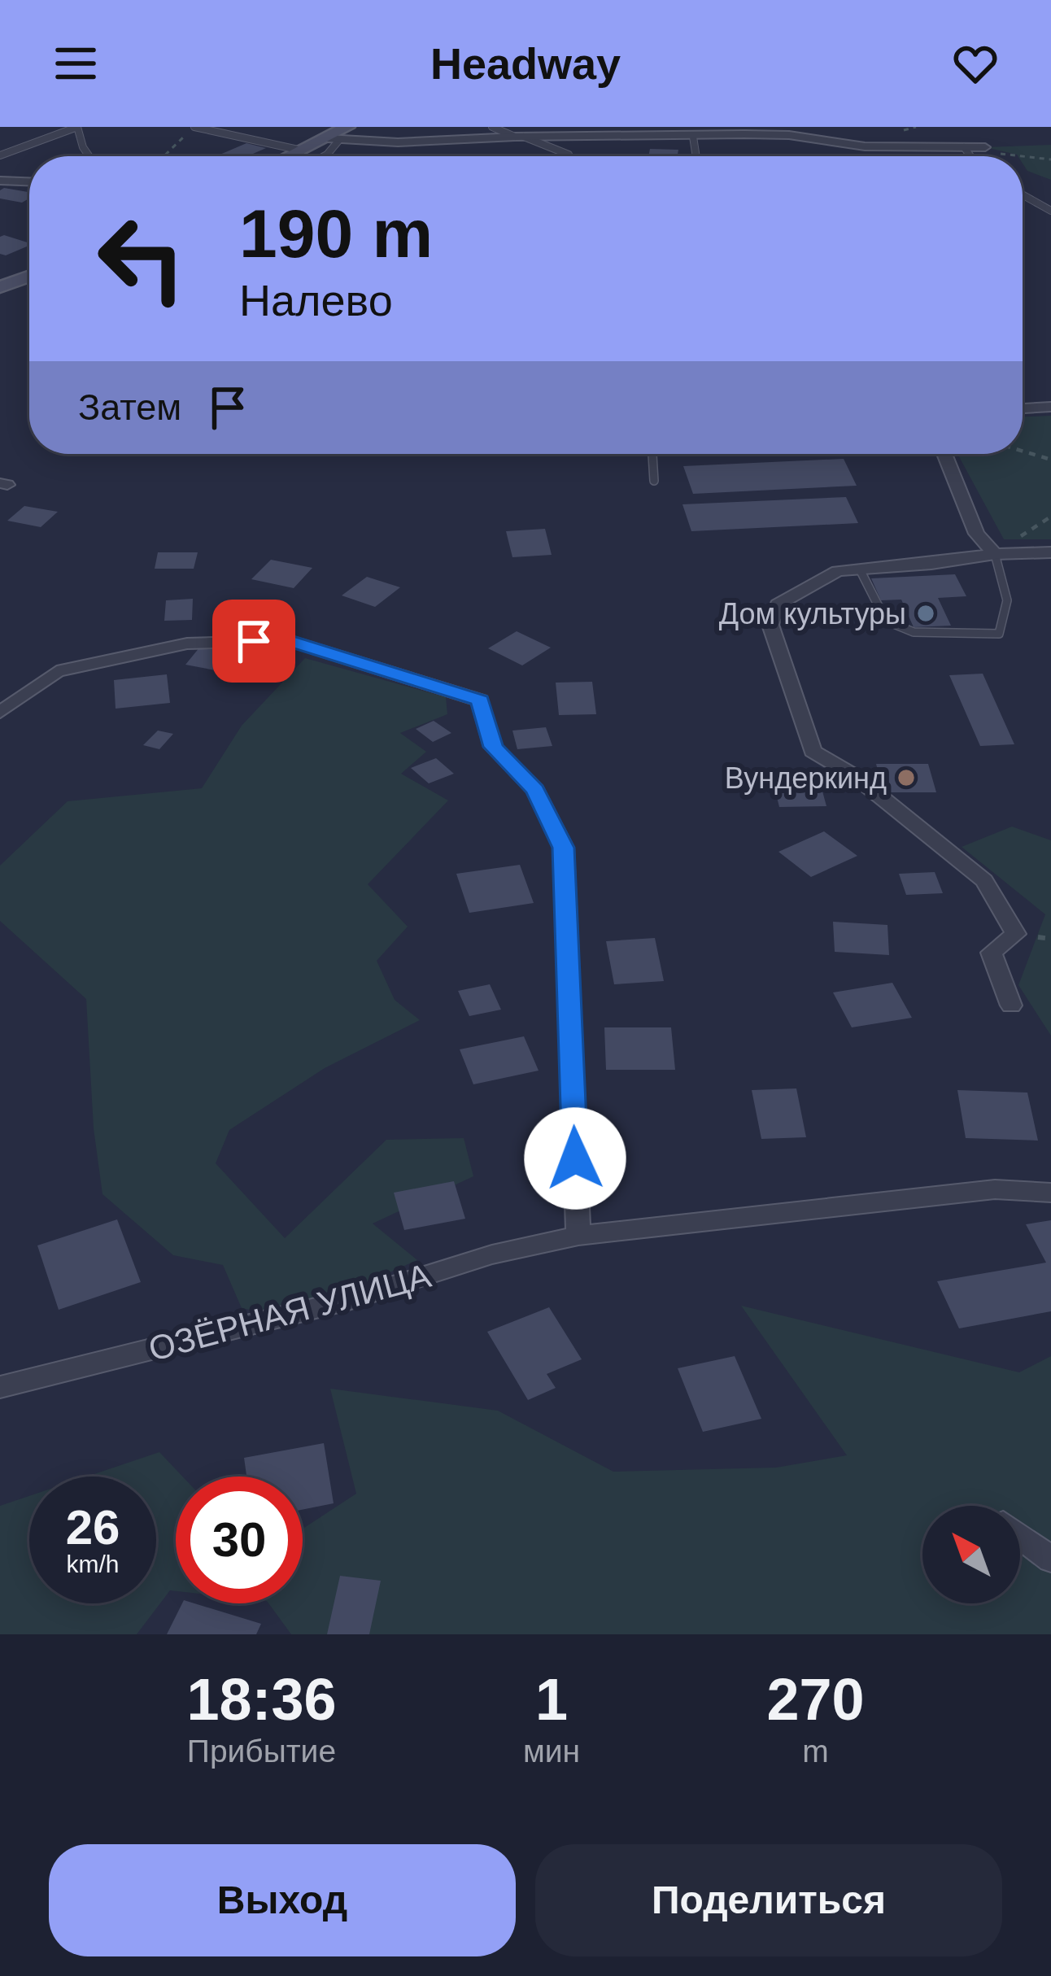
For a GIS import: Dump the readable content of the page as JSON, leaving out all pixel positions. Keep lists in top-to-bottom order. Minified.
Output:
{"streets":{"street":["ОЗЁРНАЯ УЛИЦА"]},"places":["Дом культуры","Вундеркинд"],"north":"top left","page":{"header":"Headway","turn":["190 m","Налево"],"then":"Затем","speed":"26 km/h","limit":"30","eta":["18:36","Прибытие","1","мин","270","m"],"buttons":["Выход","Поделиться"]}}
